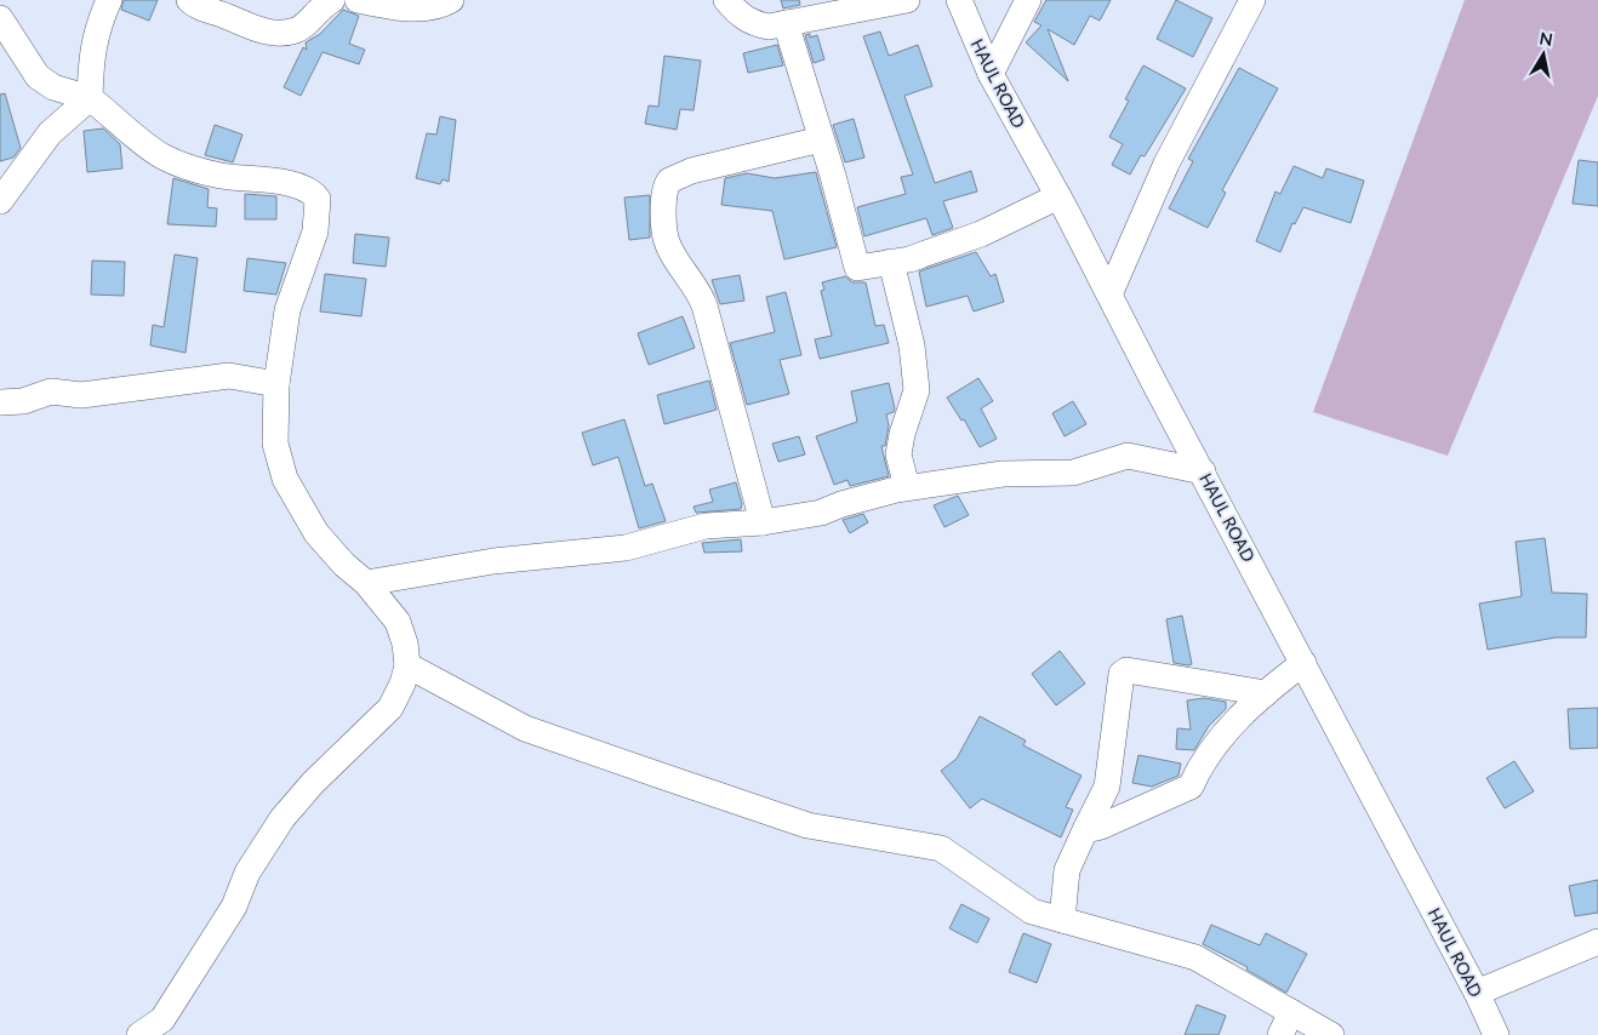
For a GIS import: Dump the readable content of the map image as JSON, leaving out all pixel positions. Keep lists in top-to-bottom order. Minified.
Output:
{"streets":{"street":["HAUL ROAD"]},"north":"top"}
